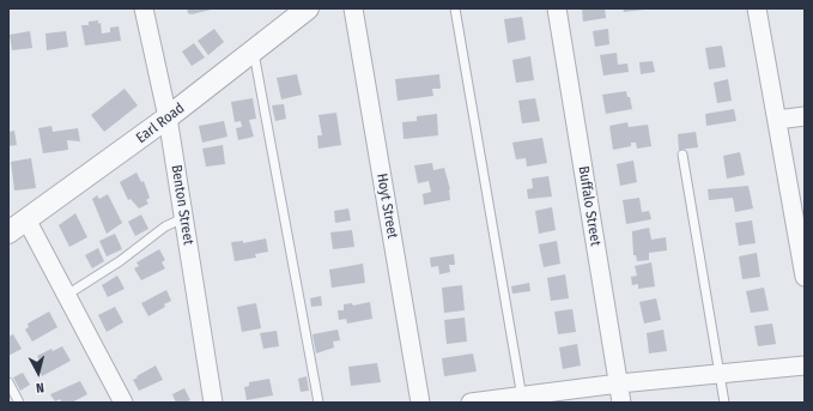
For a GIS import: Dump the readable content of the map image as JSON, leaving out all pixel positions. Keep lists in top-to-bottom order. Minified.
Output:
{"streets":{"street":["Earl Road","Benton Street","Hoyt Street","Buffalo Street"]},"crossings":[["Earl Road","Benton Street"]],"north":"bottom"}
